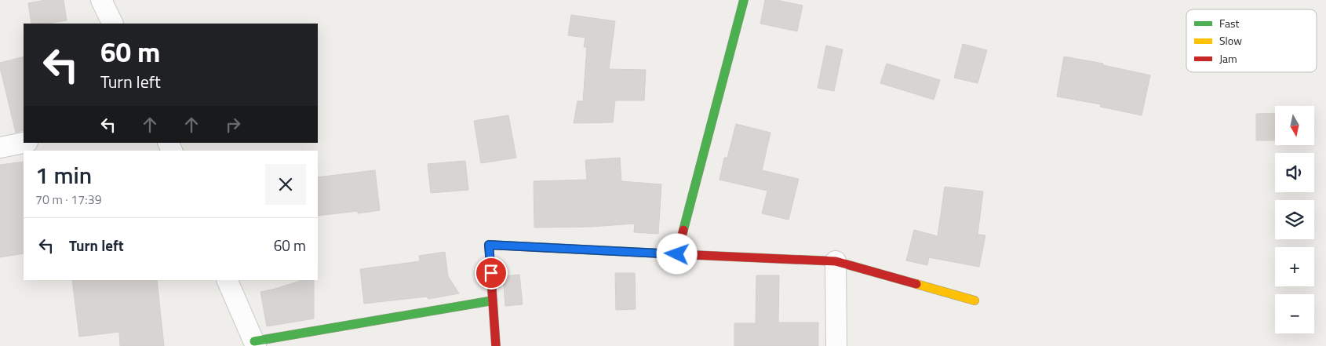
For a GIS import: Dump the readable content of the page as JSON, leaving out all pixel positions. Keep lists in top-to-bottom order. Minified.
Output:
{"legend":["Fast","Slow","Jam"],"north":"bottom","page":{"turn":["60 m","Turn left"],"map_buttons":["+","−"],"heading":["1 min","70 m · 17:39"],"list":[{"name":"Turn left","value":"60 m"}]}}
